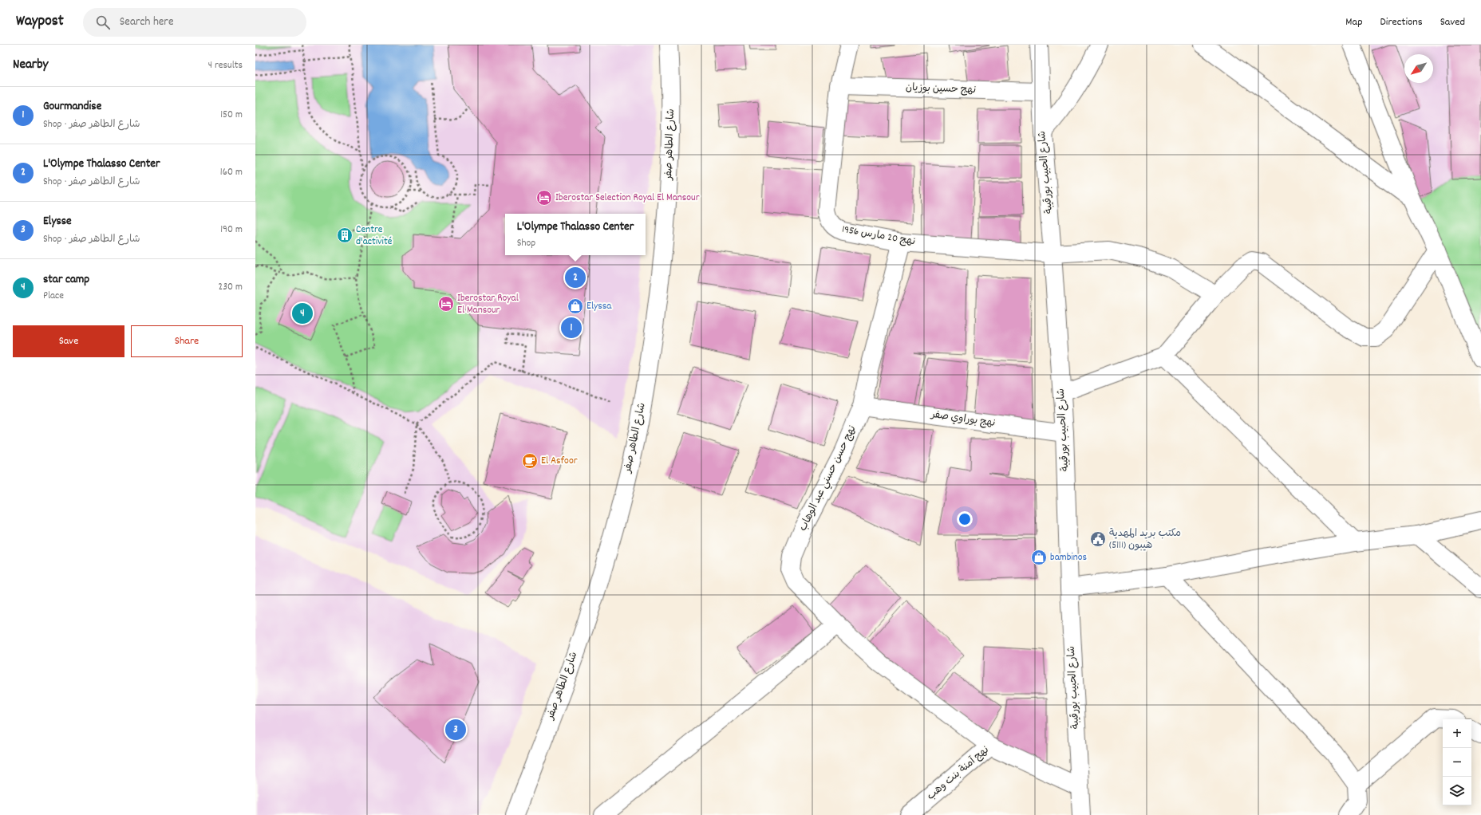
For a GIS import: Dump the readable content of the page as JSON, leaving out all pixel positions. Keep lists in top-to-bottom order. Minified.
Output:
{"streets":{"street":["نهج حسين بوزيان","شارع الطاهر صفر","شارع الحبيب بورقيبة","نهج 20 مارس 1956","نهج بوراوي صفر","نهج حسن حسني عبد الوهاب","نهج آمنة بنت وهب"]},"crossings":[["نهج حسين بوزيان","شارع الحبيب بورقيبة"],["نهج حسين بوزيان","نهج 20 مارس 1956"],["شارع الحبيب بورقيبة","نهج 20 مارس 1956"],["شارع الحبيب بورقيبة","نهج بوراوي صفر"],["شارع الحبيب بورقيبة","نهج آمنة بنت وهب"],["نهج 20 مارس 1956","نهج حسن حسني عبد الوهاب"],["نهج بوراوي صفر","نهج حسن حسني عبد الوهاب"],["نهج حسن حسني عبد الوهاب","نهج آمنة بنت وهب"]],"places":{"hotel":["Iberostar Selection Royal El Mansour","Iberostar Royal El Mansour"],"building":["Centre d'activité"],"shop":["Elyssa","bambinos"],"cafe":["El Asfoor"],"public building":["مكتب بريد المهدية هيبون (5111)"]},"north":"bottom left","page":{"header":"Waypost","search":"Search here","nav":["Map","Directions","Saved"],"heading":["Nearby","4 results"],"list":[{"mark":"1","name":"Gourmandise","note":"Shop · شارع الطاهر صفر","value":"150 m"},{"mark":"2","name":"L'Olympe Thalasso Center","note":"Shop · شارع الطاهر صفر","value":"160 m"},{"mark":"3","name":"Elysse","note":"Shop · شارع الطاهر صفر","value":"190 m"},{"mark":"4","name":"star camp","note":"Place","value":"230 m"}],"popup":["L'Olympe Thalasso Center","Shop"],"pins":["2","4","1","3"],"buttons":["Save","Share"],"map_buttons":["+","−"]}}
